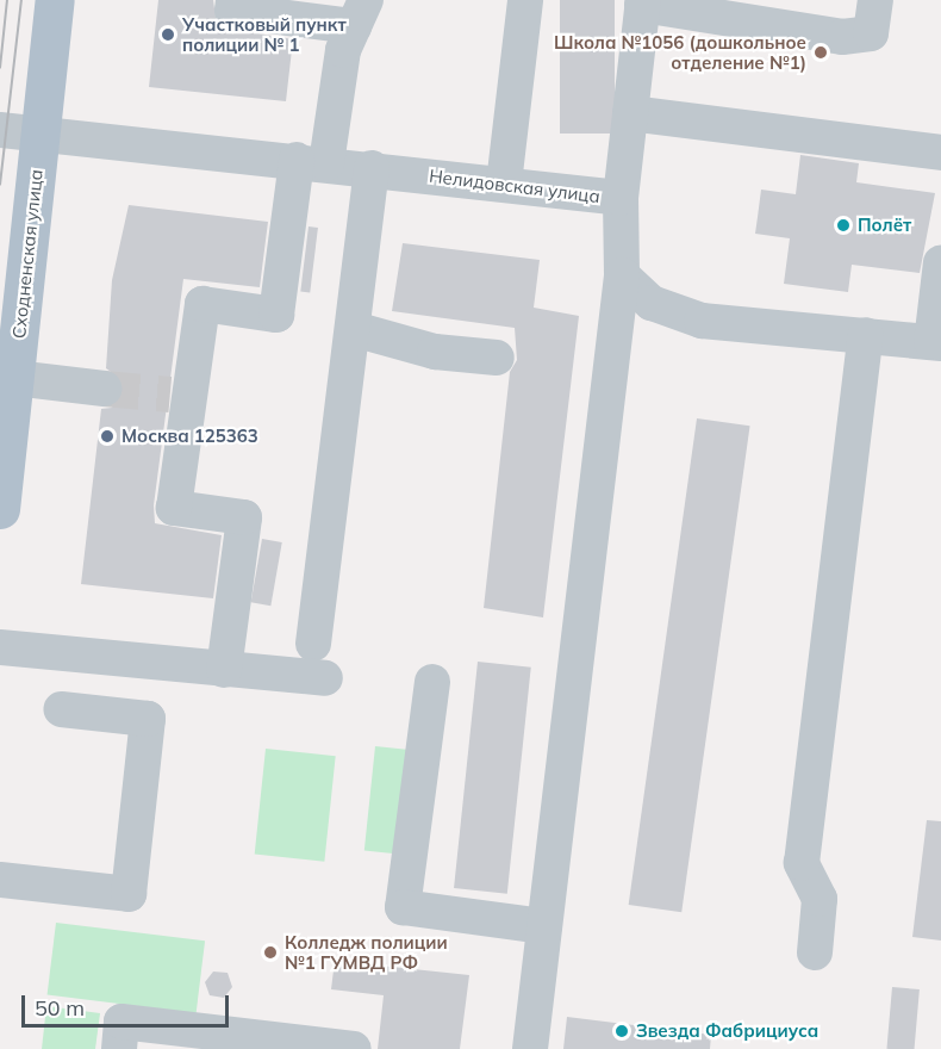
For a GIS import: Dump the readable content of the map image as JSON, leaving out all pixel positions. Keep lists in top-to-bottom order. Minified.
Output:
{"streets":{"main road":["Сходненская улица"],"street":["Нелидовская улица"]},"crossings":[["Нелидовская улица","Сходненская улица"]],"places":["Участковый пункт полиции № 1","Школа №1056 (дошкольное отделение №1)","Полёт","Москва 125363","Колледж полиции №1 ГУМВД РФ","Звезда Фабрициуса"],"scale_bar":"50 m"}
